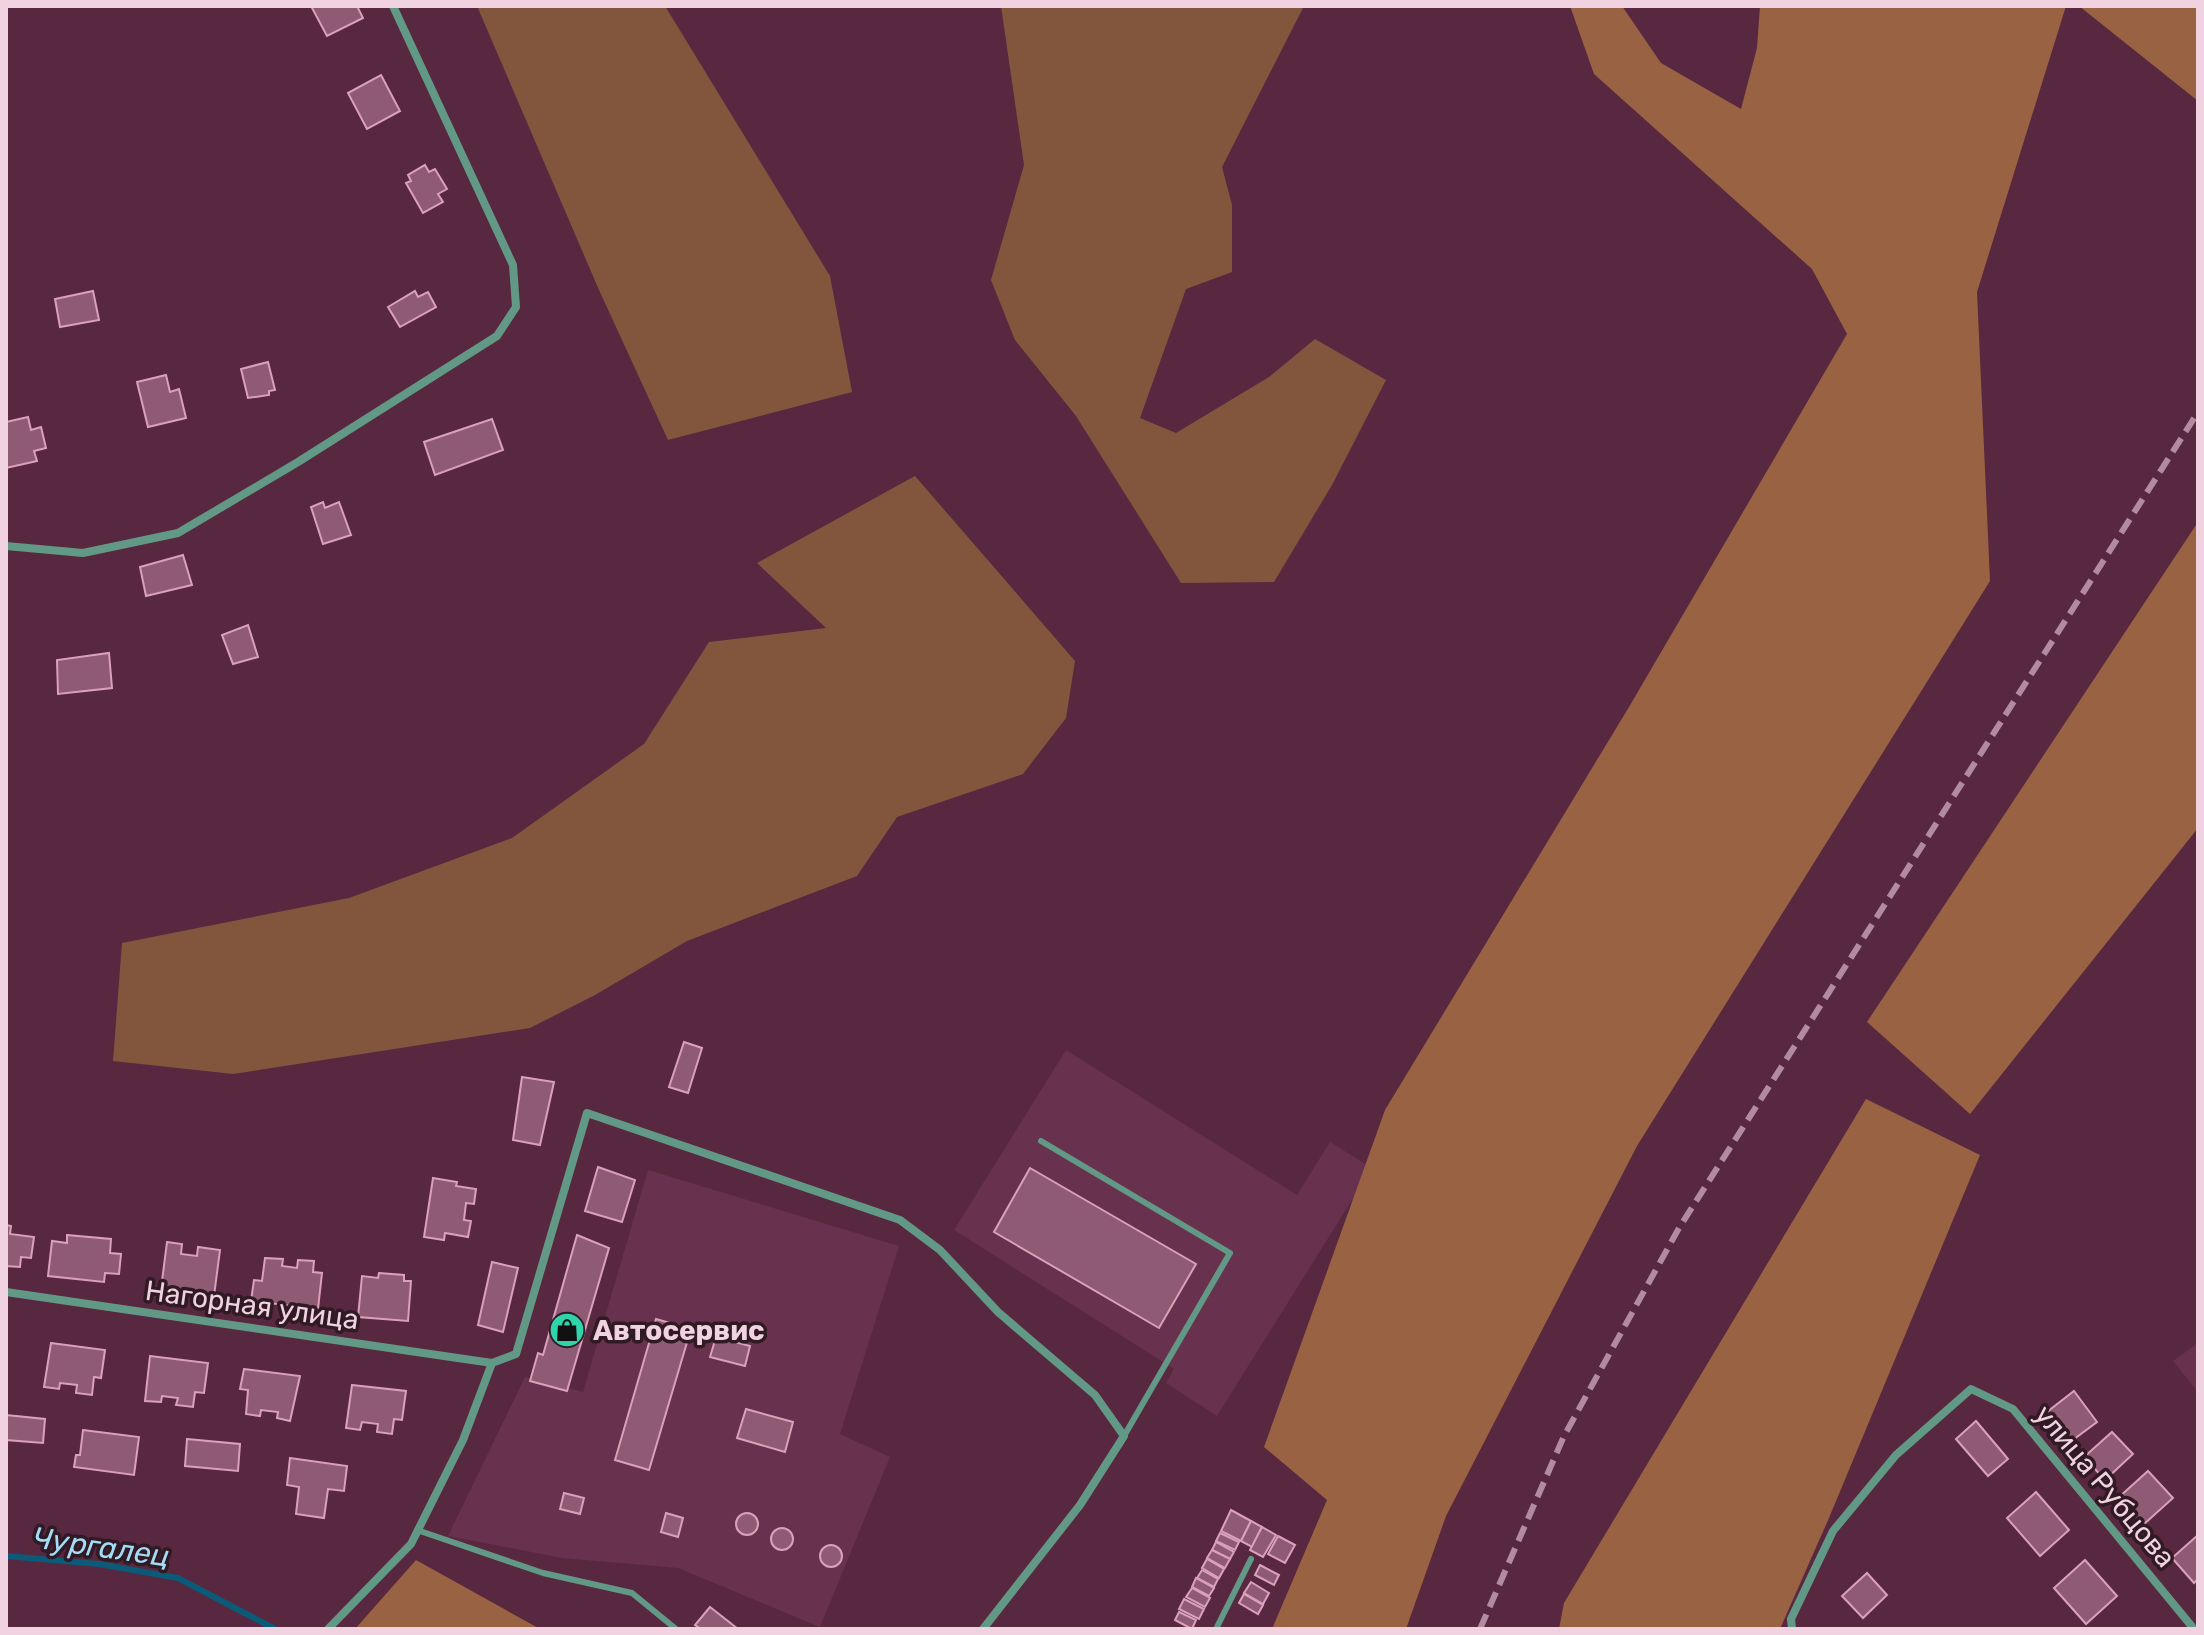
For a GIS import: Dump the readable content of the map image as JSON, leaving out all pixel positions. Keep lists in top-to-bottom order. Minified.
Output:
{"streets":{"street":["Нагорная улица","улица Рубцова"]},"water":["Чургалец"],"places":{"shop":["Автосервис"]}}
